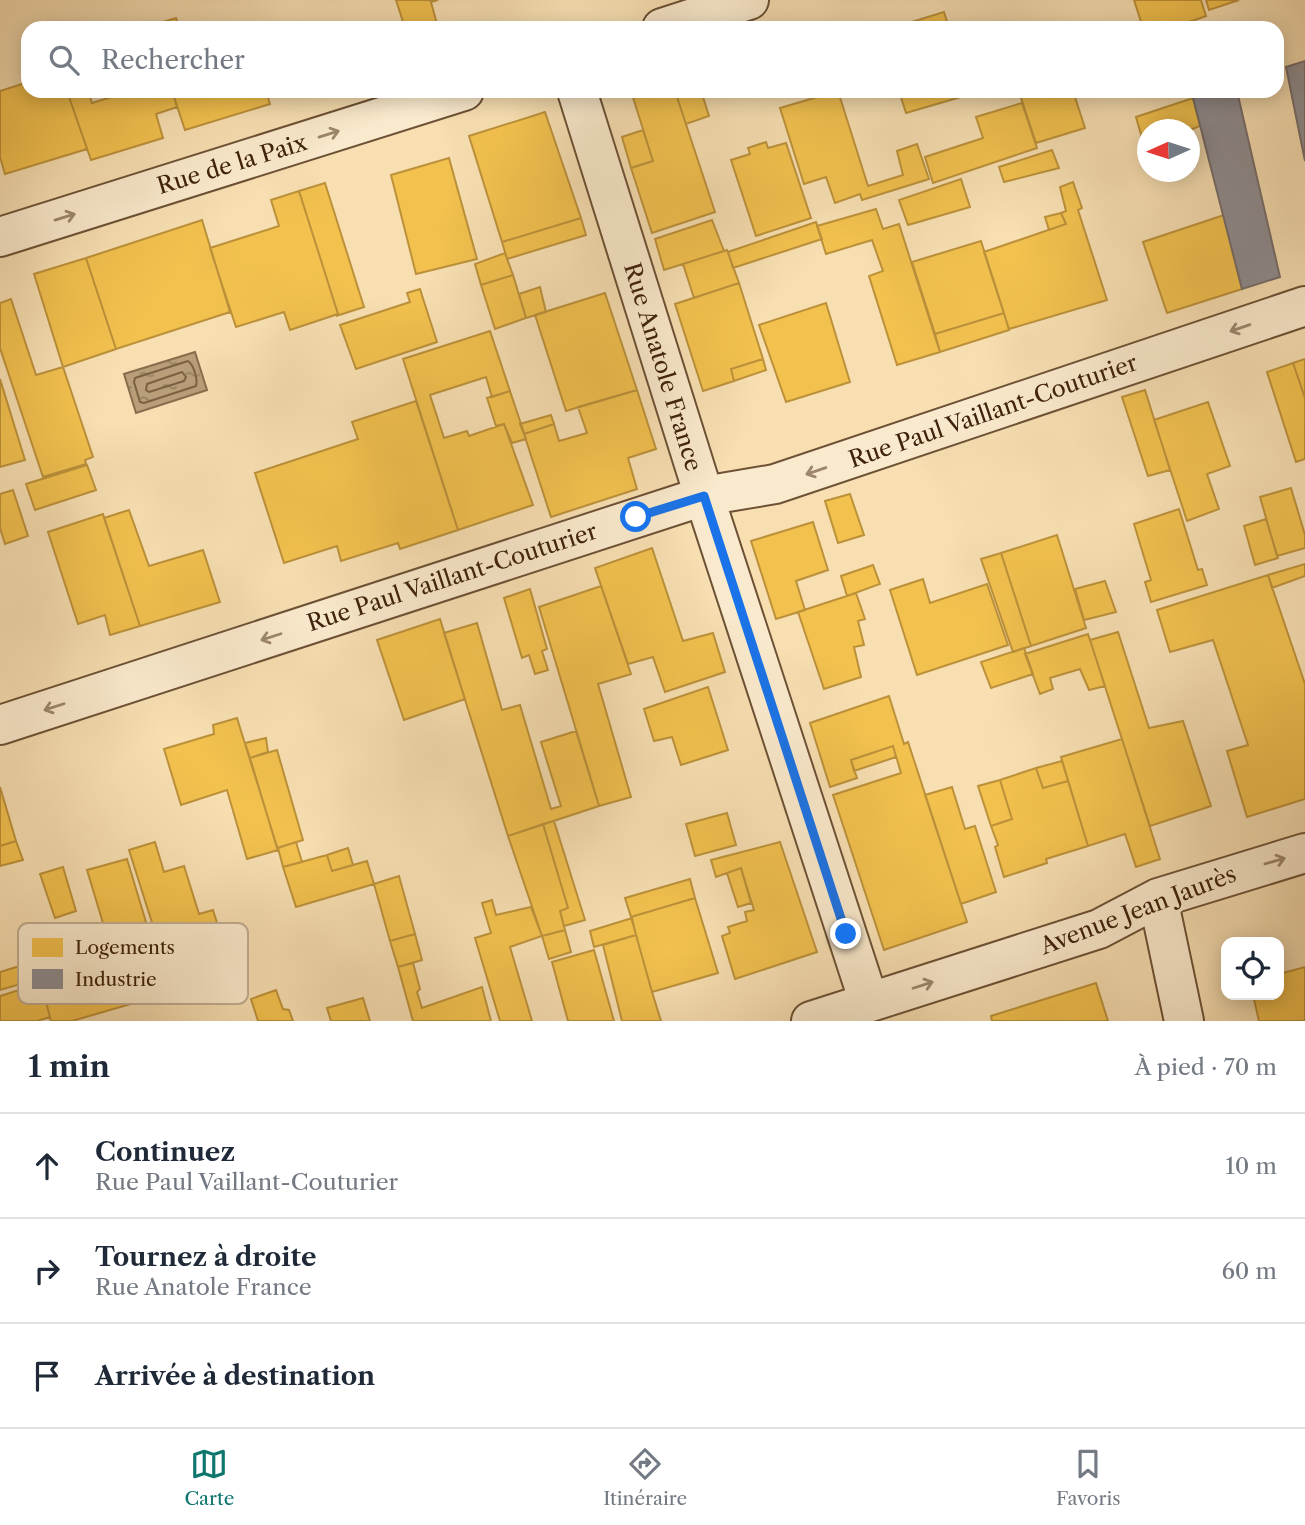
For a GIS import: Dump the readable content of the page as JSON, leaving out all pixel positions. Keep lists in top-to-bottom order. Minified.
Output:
{"streets":{"street":["Rue de la Paix","Rue Anatole France","Rue Paul Vaillant-Couturier","Avenue Jean Jaurès"]},"crossings":[["Rue Anatole France","Rue Paul Vaillant-Couturier"],["Rue Anatole France","Avenue Jean Jaurès"]],"one_way":["Rue de la Paix","Rue Paul Vaillant-Couturier","Avenue Jean Jaurès"],"legend":["Logements","Industrie"],"north":"left","page":{"search":"Rechercher","heading":["1 min","À pied · 70 m"],"list":[["Continuez","Rue Paul Vaillant-Couturier","10 m"],["Tournez à droite","Rue Anatole France","60 m"],"Arrivée à destination"],"nav":["Carte","Itinéraire","Favoris"]}}
